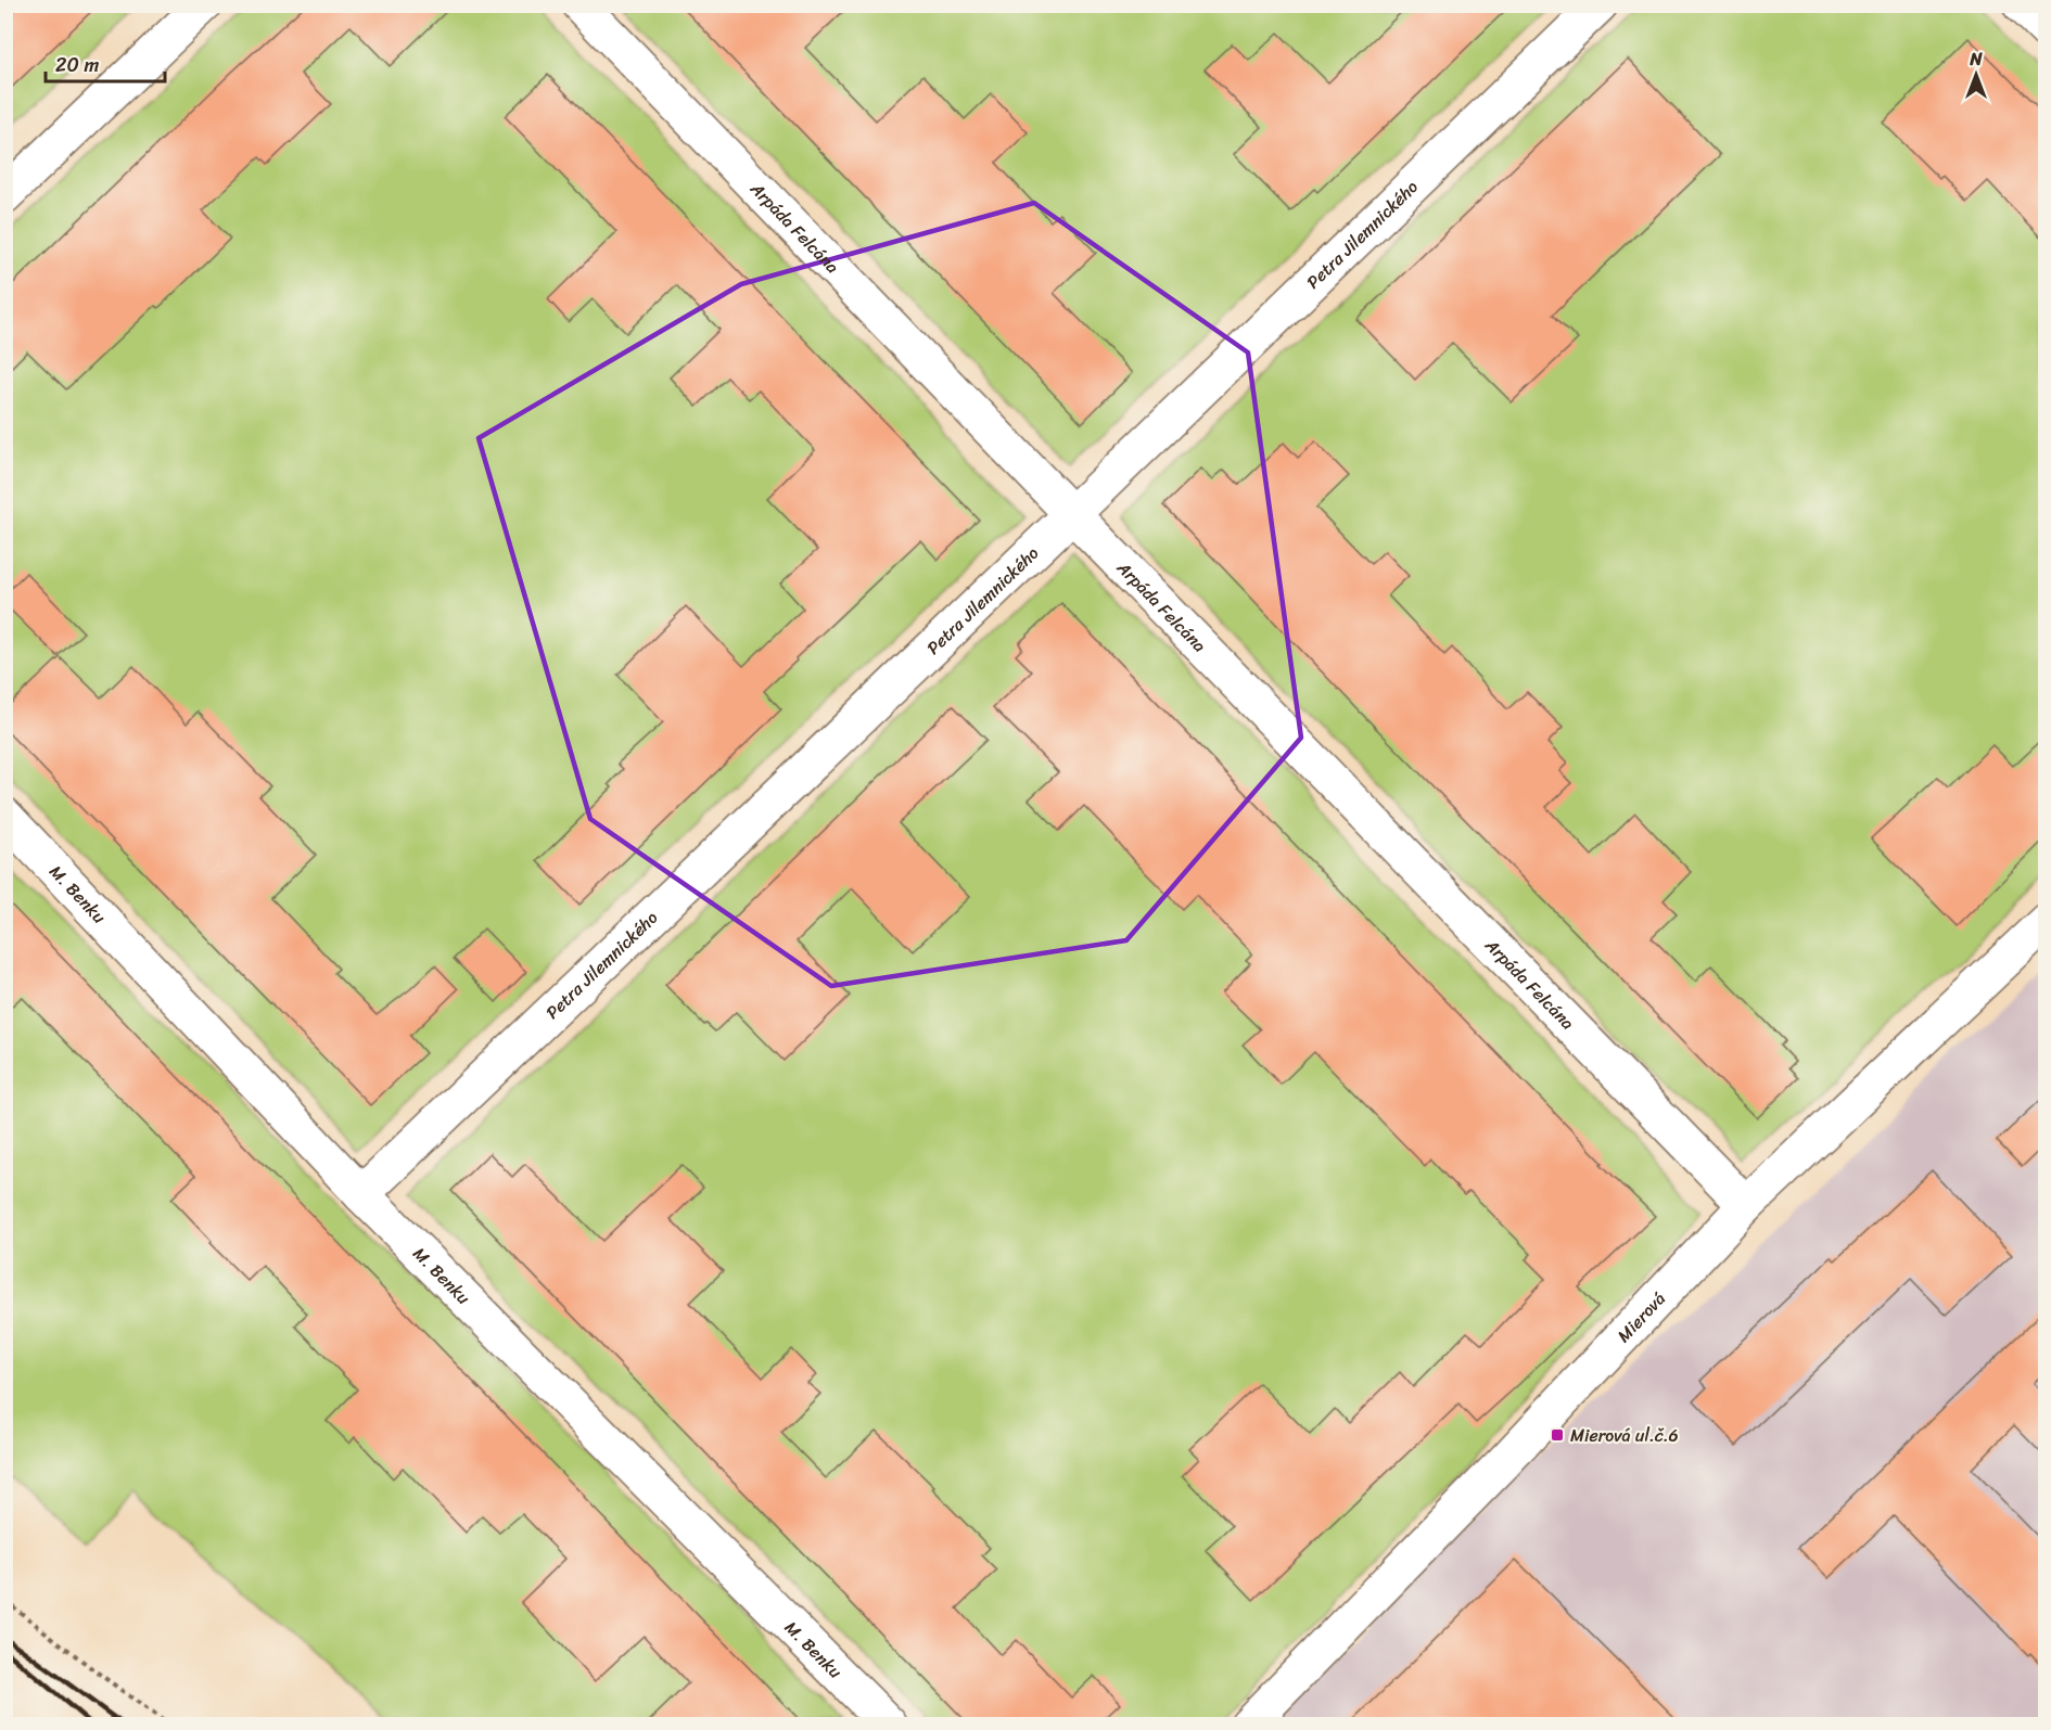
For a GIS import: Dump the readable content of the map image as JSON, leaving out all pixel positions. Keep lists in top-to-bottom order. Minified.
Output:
{"streets":{"street":["Arpáda Felcána","Petra Jilemnického","M. Benku","Mierová"]},"crossings":[["Arpáda Felcána","Petra Jilemnického"],["Arpáda Felcána","Mierová"],["Petra Jilemnického","M. Benku"]],"places":{"transit":["Mierová ul.č.6"]},"scale_bar":"20 m","north":"top"}
